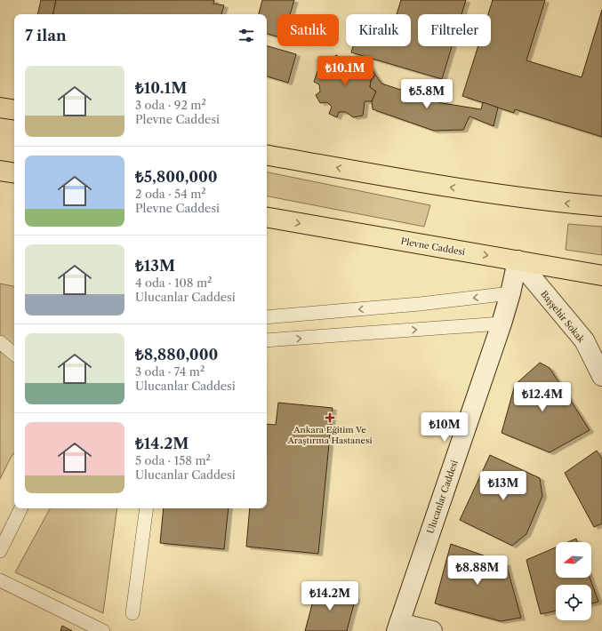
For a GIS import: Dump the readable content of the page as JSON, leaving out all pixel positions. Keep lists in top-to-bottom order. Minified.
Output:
{"streets":{"main road":["Plevne Caddesi","Başşehir Sokak","Ulucanlar Caddesi"]},"crossings":[["Plevne Caddesi","Başşehir Sokak"],["Plevne Caddesi","Ulucanlar Caddesi"],["Başşehir Sokak","Ulucanlar Caddesi"]],"places":{"health":["Ankara Eğitim Ve Araştırma Hastanesi"]},"north":"left","page":{"chip":["Satılık","Kiralık","Filtreler"],"heading":"7 ilan","price":["₺10.1M","₺5.8M","₺12.4M","₺10M","₺13M","₺8.88M","₺14.2M"],"list":[{"name":"₺10.1M","note":"3 oda · 92 m² · Plevne Caddesi"},{"name":"₺5,800,000","note":"2 oda · 54 m² · Plevne Caddesi"},{"name":"₺13M","note":"4 oda · 108 m² · Ulucanlar Caddesi"},{"name":"₺8,880,000","note":"3 oda · 74 m² · Ulucanlar Caddesi"},{"name":"₺14.2M","note":"5 oda · 158 m² · Ulucanlar Caddesi"}]}}
